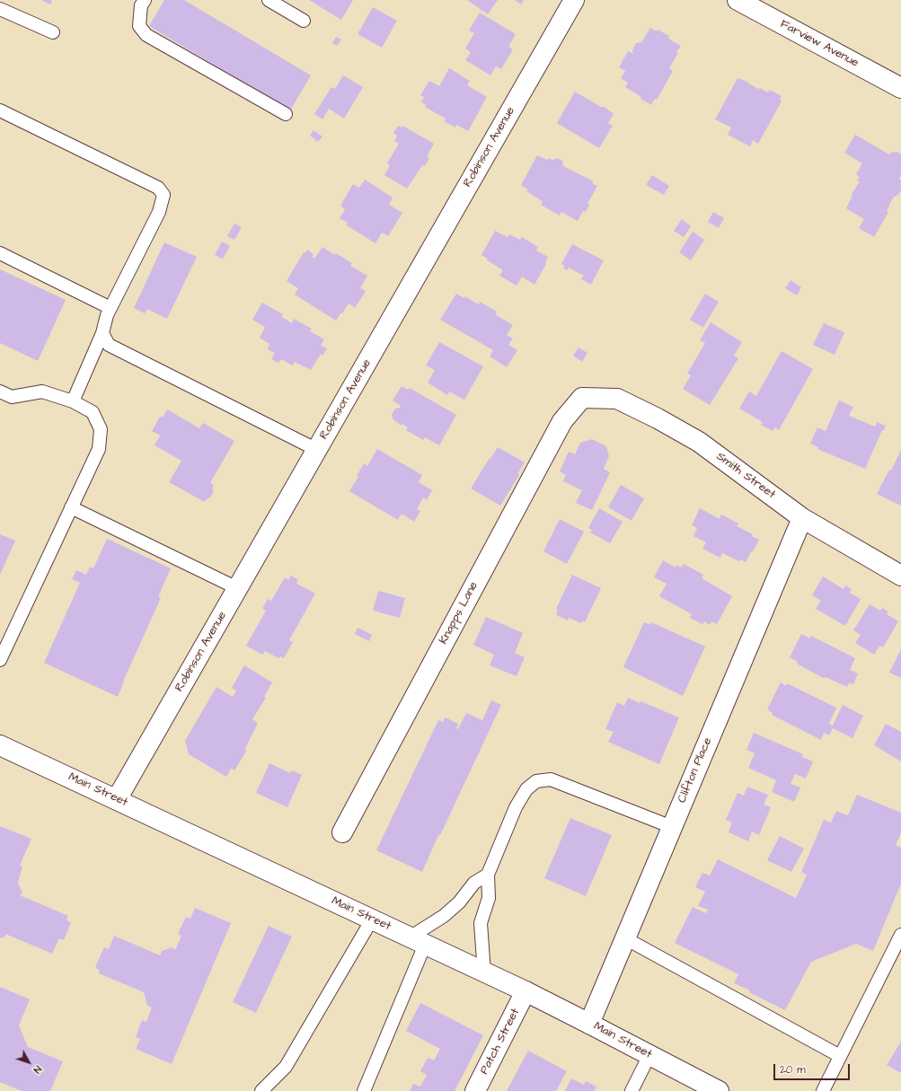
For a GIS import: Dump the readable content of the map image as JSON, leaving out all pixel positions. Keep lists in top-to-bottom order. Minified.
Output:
{"streets":{"street":["Farview Avenue","Robinson Avenue","Smith Street","Knapps Lane","Clifton Place","Main Street","Patch Street"]},"crossings":[["Robinson Avenue","Main Street"],["Smith Street","Knapps Lane"],["Smith Street","Clifton Place"],["Clifton Place","Main Street"],["Main Street","Patch Street"]],"scale_bar":"20 m","north":"bottom right"}
